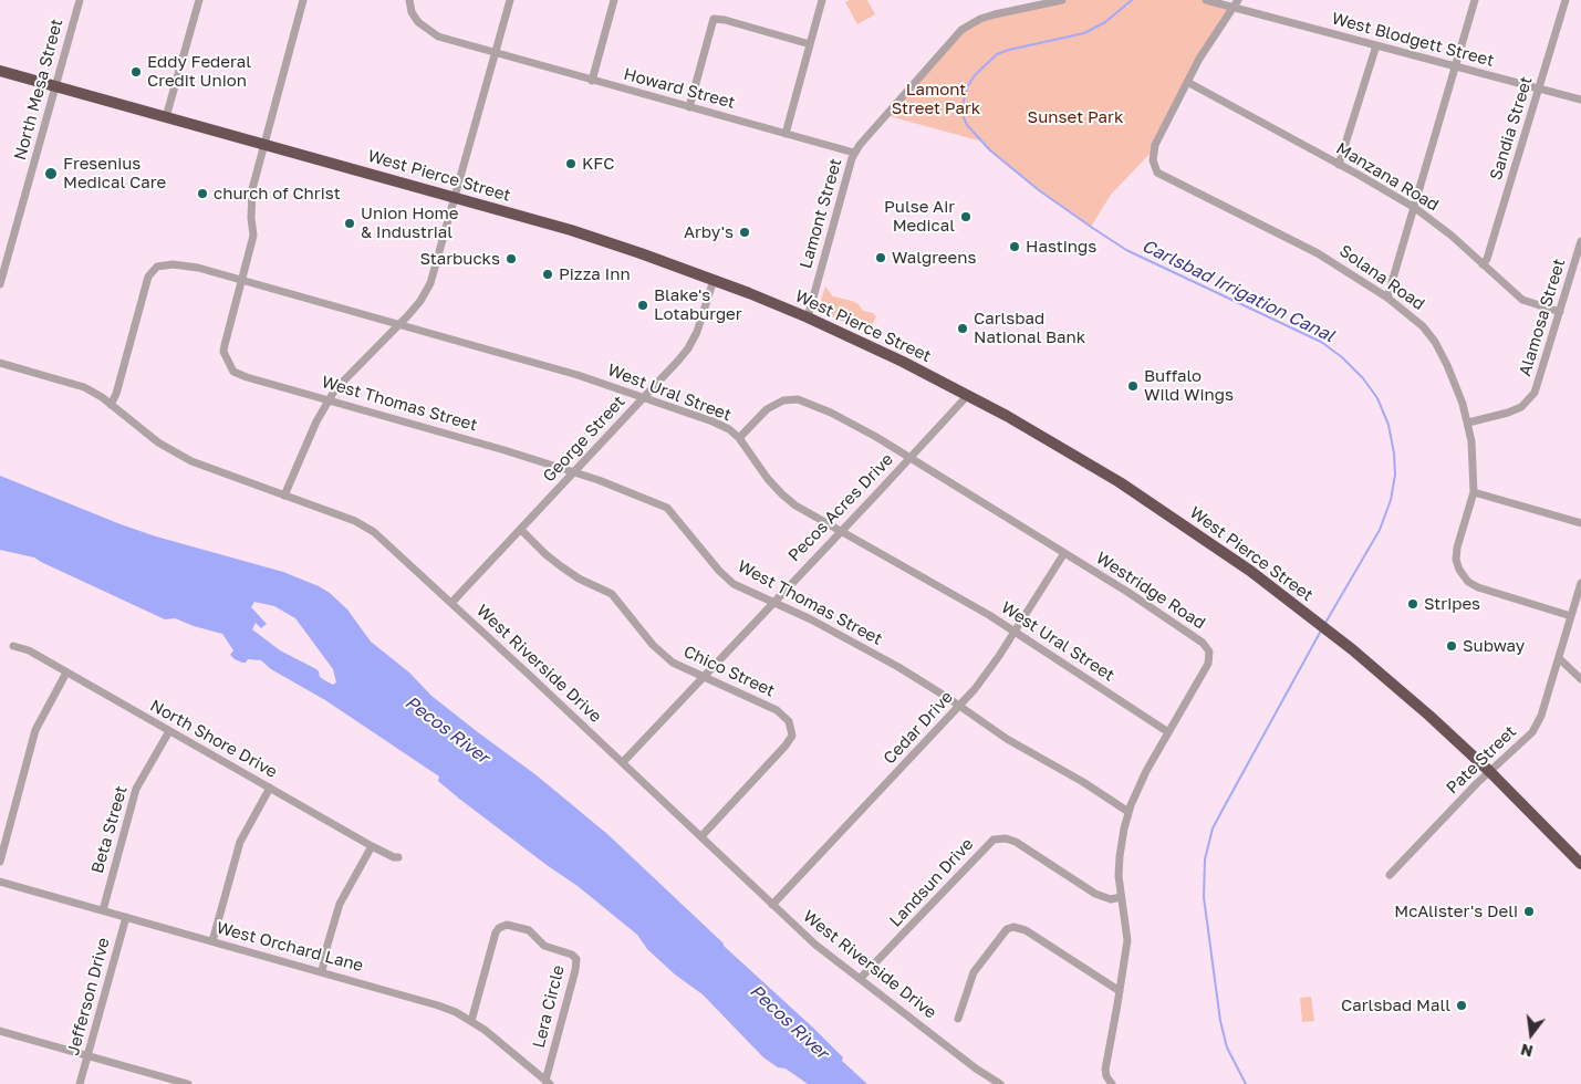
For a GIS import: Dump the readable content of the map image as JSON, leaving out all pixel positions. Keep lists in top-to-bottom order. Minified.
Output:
{"streets":{"highway":["West Pierce Street"],"street":["West Blodgett Street","Howard Street","North Mesa Street","Sandia Street","Manzana Road","Lamont Street","Solana Road","Alamosa Street","West Ural Street","West Thomas Street","George Street","Pecos Acres Drive","Westridge Road","West Riverside Drive","Chico Street","Cedar Drive","North Shore Drive","Pate Street","Beta Street","Landsun Drive","West Orchard Lane","Jefferson Drive","Lera Circle"]},"crossings":[["West Blodgett Street","Sandia Street"],["West Blodgett Street","Solana Road"],["Howard Street","Lamont Street"],["North Mesa Street","West Pierce Street"],["Sandia Street","Manzana Road"],["West Pierce Street","Lamont Street"],["West Pierce Street","West Thomas Street"],["West Pierce Street","George Street"],["West Pierce Street","Pecos Acres Drive"],["West Pierce Street","Pate Street"],["Manzana Road","Solana Road"],["Manzana Road","Alamosa Street"],["Solana Road","Alamosa Street"],["Solana Road","Pate Street"],["West Ural Street","West Thomas Street"],["West Ural Street","George Street"],["West Ural Street","Pecos Acres Drive"],["West Ural Street","Westridge Road"],["West Ural Street","West Riverside Drive"],["West Ural Street","Cedar Drive"],["West Thomas Street","George Street"],["West Thomas Street","Pecos Acres Drive"],["West Thomas Street","Westridge Road"],["West Thomas Street","Cedar Drive"],["George Street","West Riverside Drive"],["George Street","Chico Street"],["Pecos Acres Drive","Westridge Road"],["Pecos Acres Drive","West Riverside Drive"],["Pecos Acres Drive","Chico Street"],["Westridge Road","Cedar Drive"],["Westridge Road","Landsun Drive"],["West Riverside Drive","Chico Street"],["West Riverside Drive","Cedar Drive"],["West Riverside Drive","Landsun Drive"],["North Shore Drive","Beta Street"],["Beta Street","West Orchard Lane"],["West Orchard Lane","Jefferson Drive"],["West Orchard Lane","Lera Circle"]],"water":["Carlsbad Irrigation Canal","Pecos River"],"parks":["Lamont Street Park","Sunset Park"],"places":["Eddy Federal Credit Union","KFC","Fresenius Medical Care","church of Christ","Pulse Air Medical","Union Home & Industrial","Arby's","Hastings","Walgreens","Starbucks","Pizza Inn","Blake's Lotaburger","Carlsbad National Bank","Buffalo Wild Wings","Stripes","Subway","McAlister's Deli","Carlsbad Mall"],"north":"bottom"}
